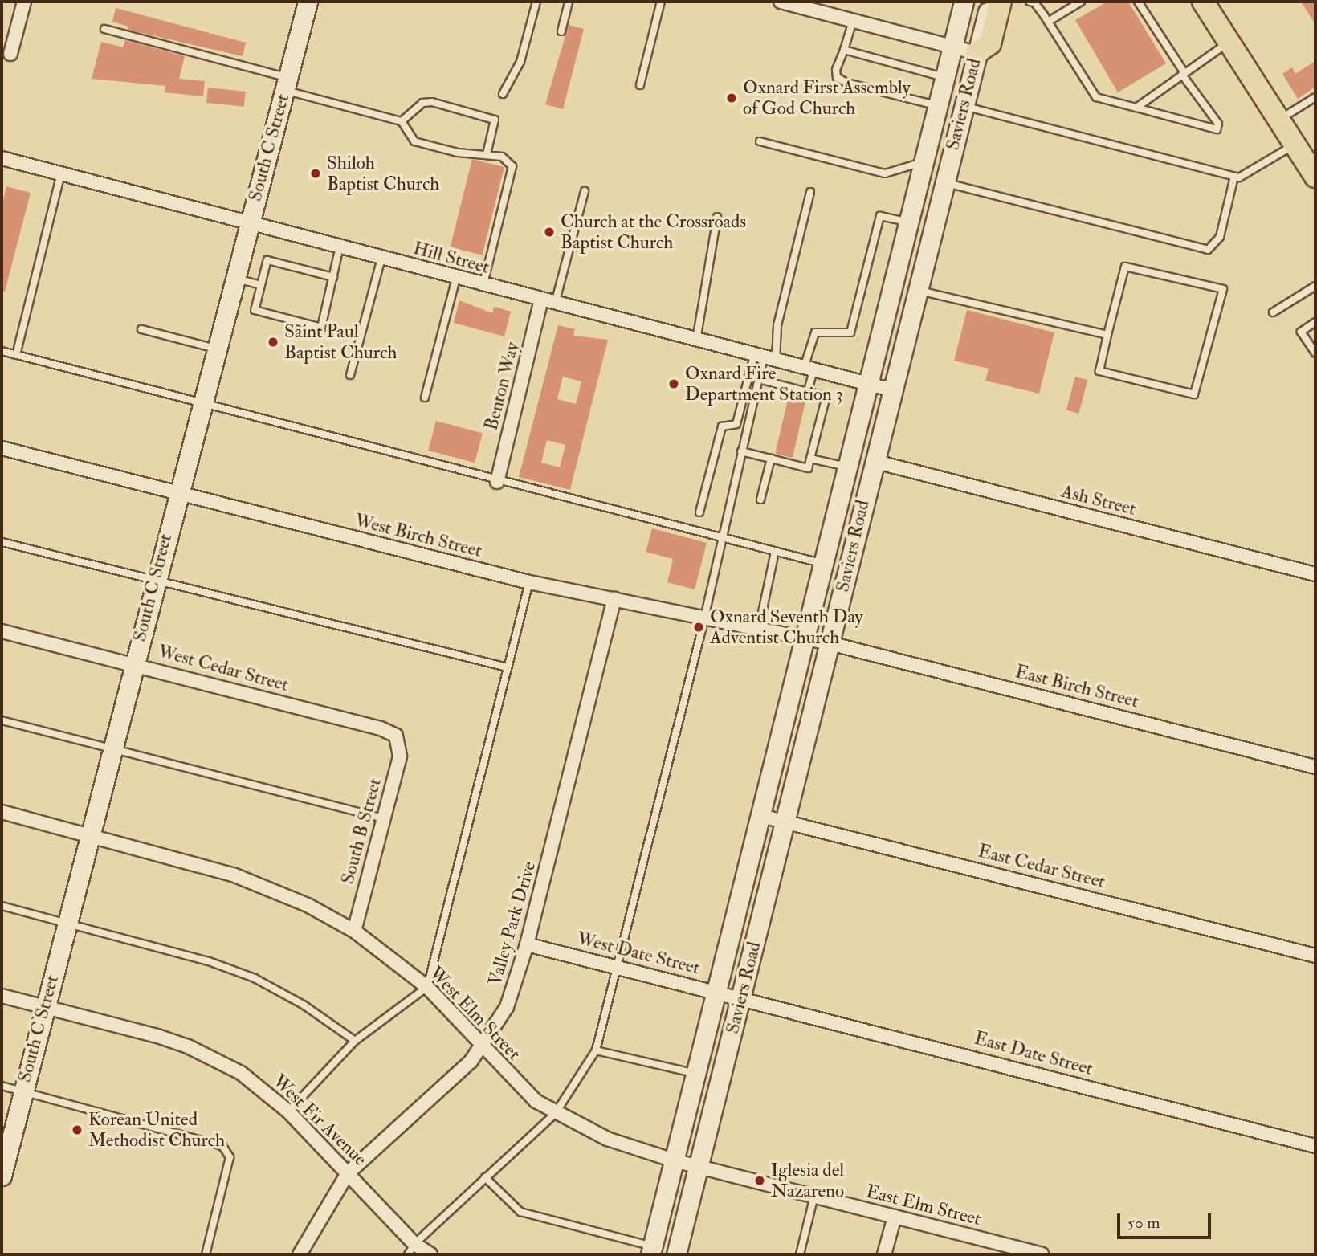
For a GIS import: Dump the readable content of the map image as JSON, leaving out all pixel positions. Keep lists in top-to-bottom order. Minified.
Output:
{"streets":{"main road":["Saviers Road","South C Street"],"street":["Hill Street","Benton Way","Ash Street","West Birch Street","West Cedar Street","East Birch Street","South B Street","East Cedar Street","Valley Park Drive","West Date Street","West Elm Street","East Date Street","West Fir Avenue","East Elm Street"]},"crossings":[["Saviers Road","Hill Street"],["Saviers Road","Ash Street"],["Saviers Road","West Birch Street"],["Saviers Road","East Birch Street"],["Saviers Road","East Cedar Street"],["Saviers Road","West Date Street"],["Saviers Road","West Elm Street"],["Saviers Road","East Date Street"],["Saviers Road","East Elm Street"],["South C Street","Hill Street"],["South C Street","West Birch Street"],["South C Street","West Cedar Street"],["South C Street","West Elm Street"],["South C Street","West Fir Avenue"],["Hill Street","Benton Way"],["West Birch Street","East Birch Street"],["West Birch Street","Valley Park Drive"],["West Cedar Street","South B Street"],["South B Street","West Elm Street"],["Valley Park Drive","West Date Street"],["Valley Park Drive","West Elm Street"],["Valley Park Drive","West Fir Avenue"],["West Date Street","East Date Street"],["West Elm Street","East Elm Street"]],"places":["Oxnard First Assembly of God Church","Shiloh Baptist Church","Church at the Crossroads Baptist Church","Saint Paul Baptist Church","Oxnard Fire Department Station 3","Oxnard Seventh Day Adventist Church","Korean United Methodist Church","Iglesia del Nazareno"],"scale_bar":"50 m"}
